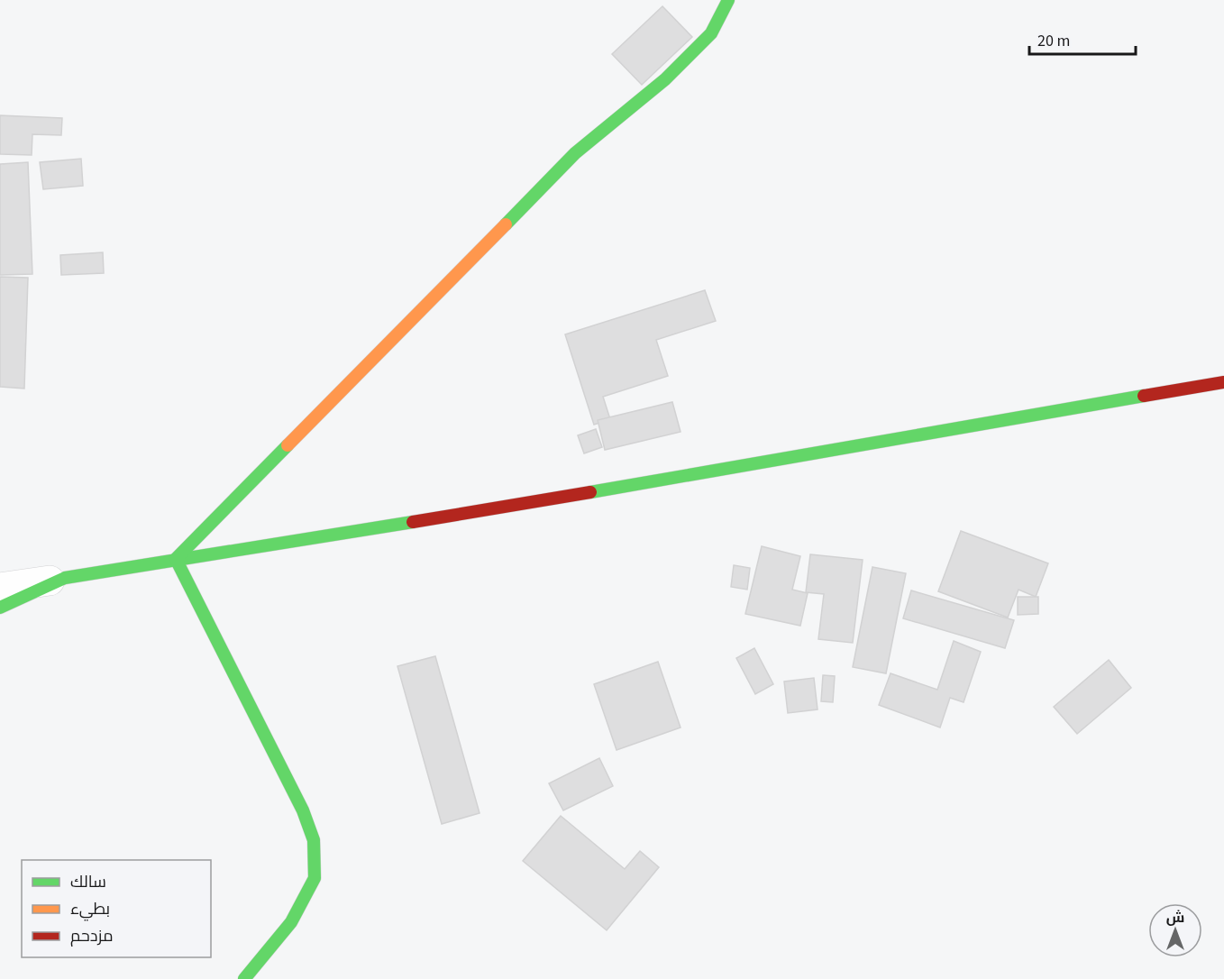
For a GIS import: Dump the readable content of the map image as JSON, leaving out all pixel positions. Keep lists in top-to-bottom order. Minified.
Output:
{"legend":["سالك","بطيء","مزدحم"],"scale_bar":"20 m","north":"top"}
